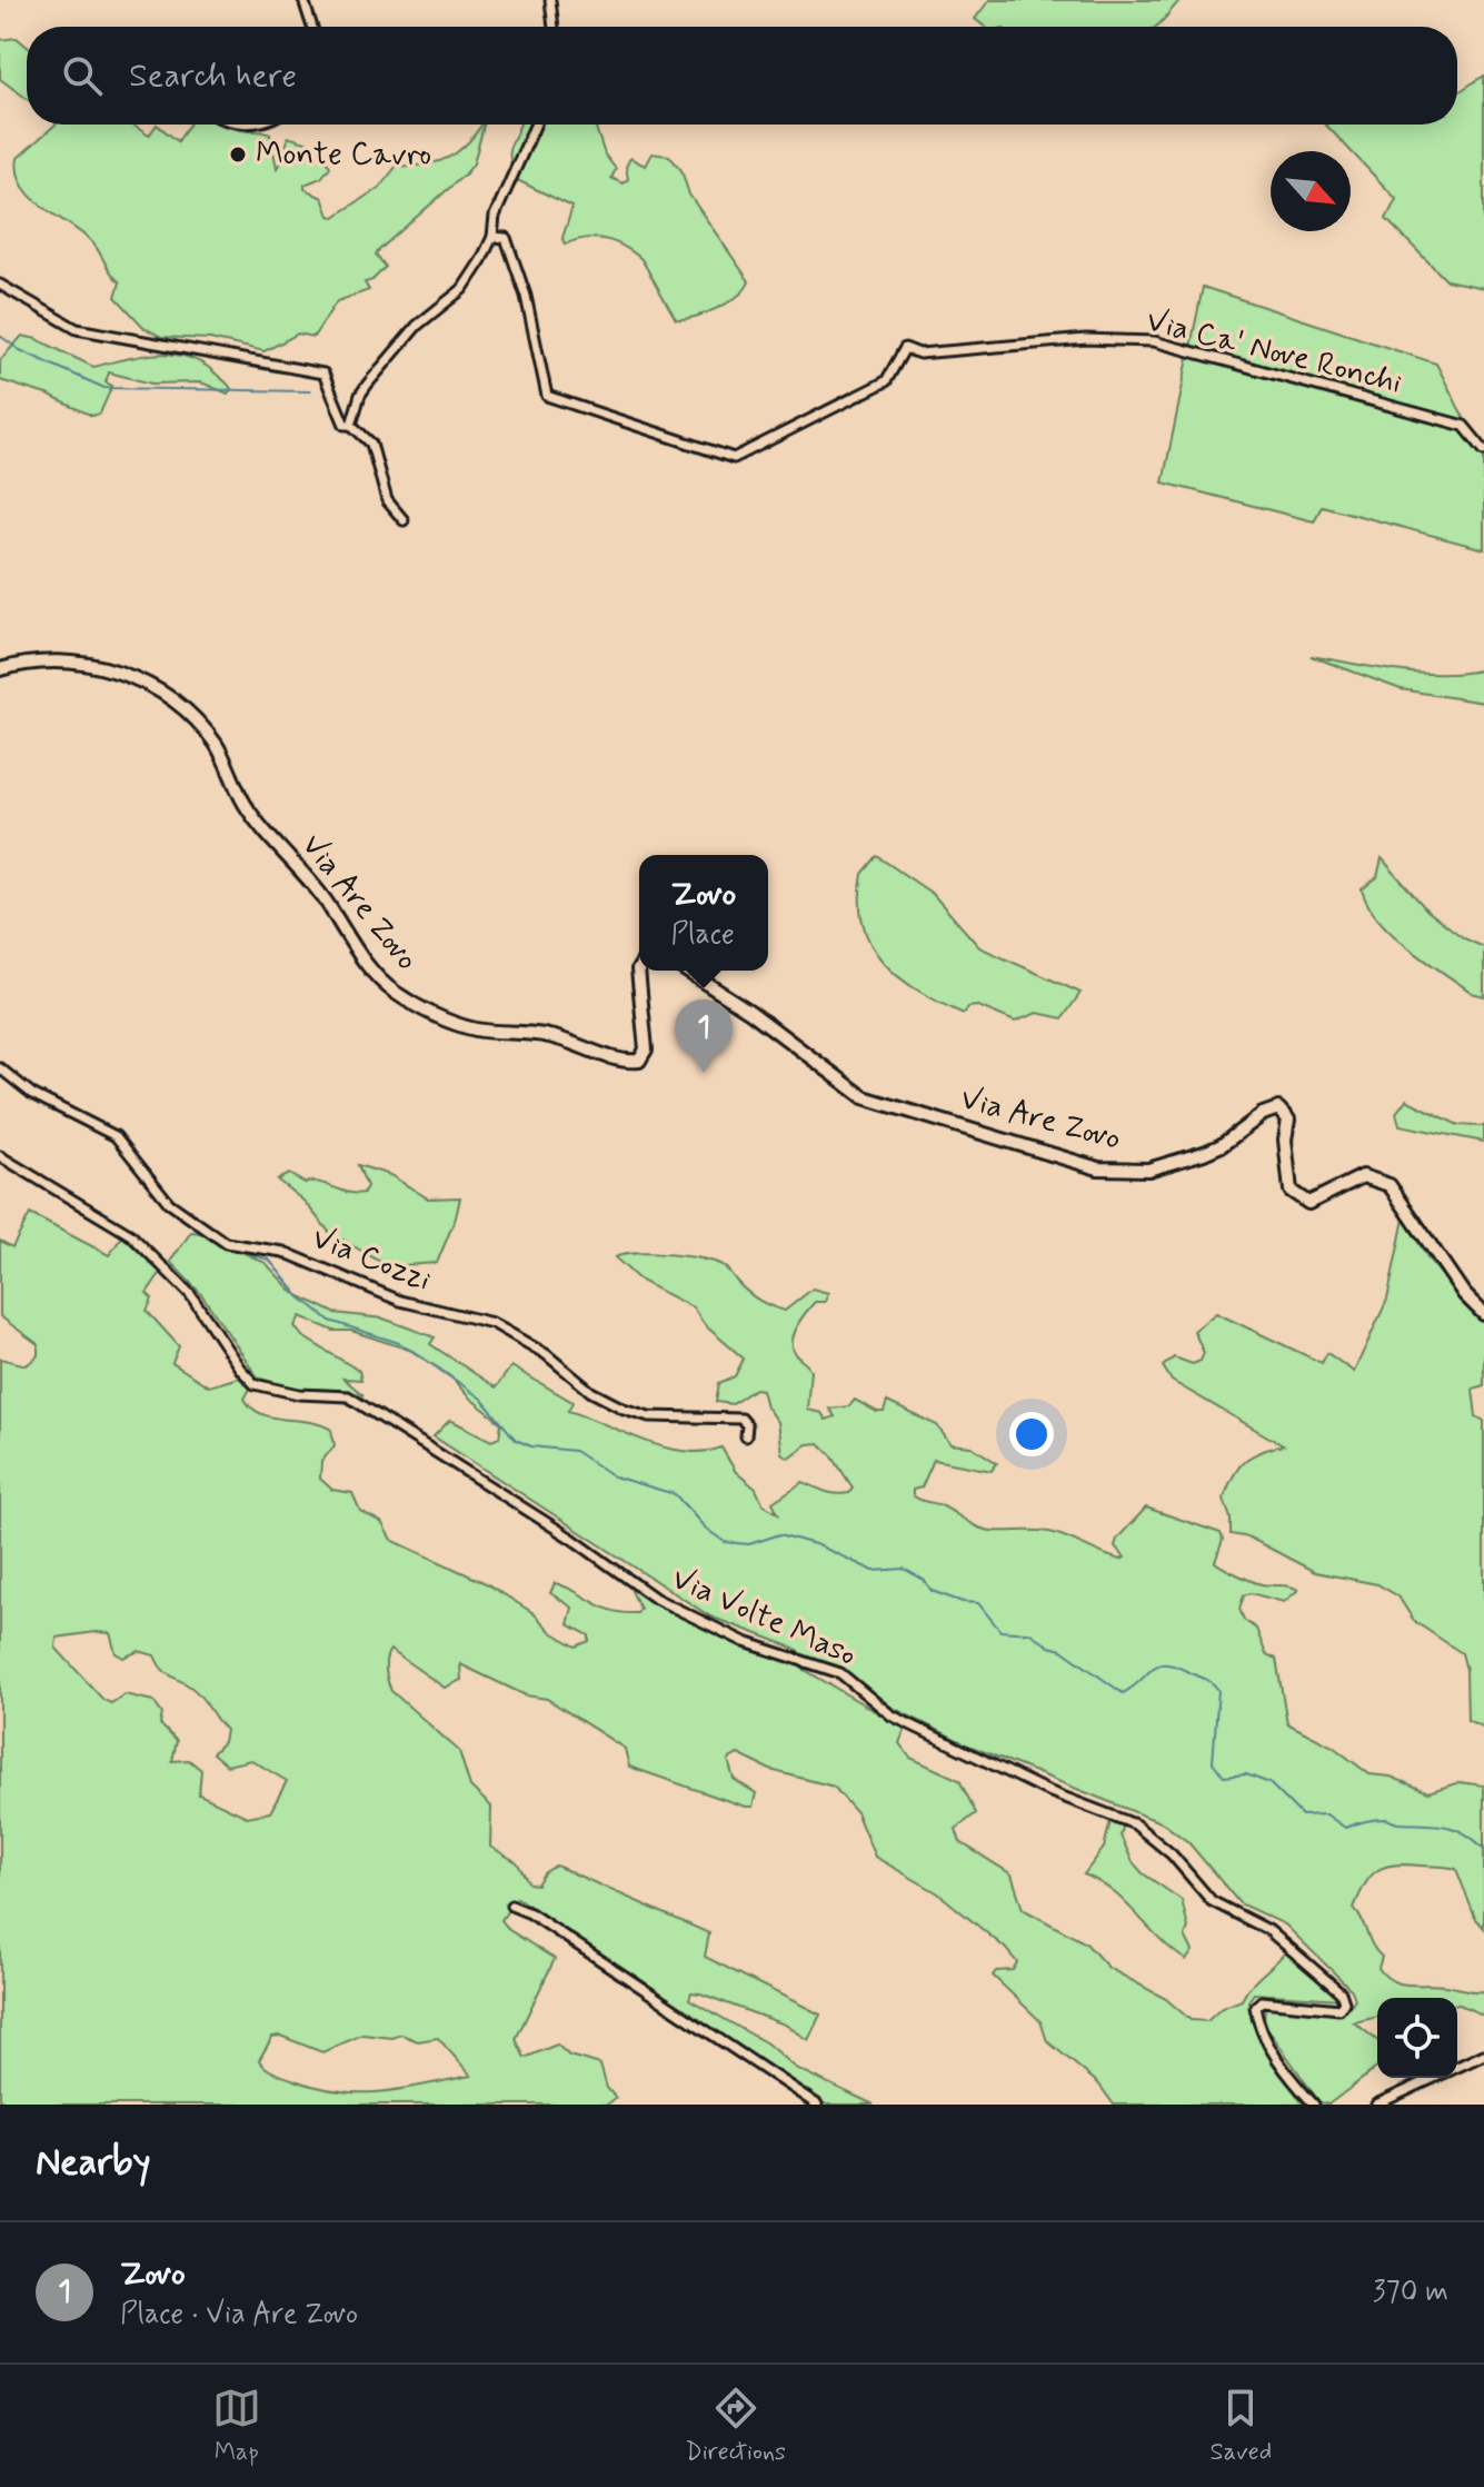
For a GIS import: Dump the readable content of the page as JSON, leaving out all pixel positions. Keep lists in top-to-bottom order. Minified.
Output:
{"streets":{"street":["Via Ca' Nove Ronchi","Via Are Zovo","Via Cozzi","Via Volte Maso"]},"places":["Monte Cavro"],"north":"bottom right","page":{"search":"Search here","popup":["Zovo","Place"],"pins":"1","heading":"Nearby","list":[{"mark":"1","name":"Zovo","note":"Place · Via Are Zovo","value":"370 m"}],"nav":["Map","Directions","Saved"]}}
